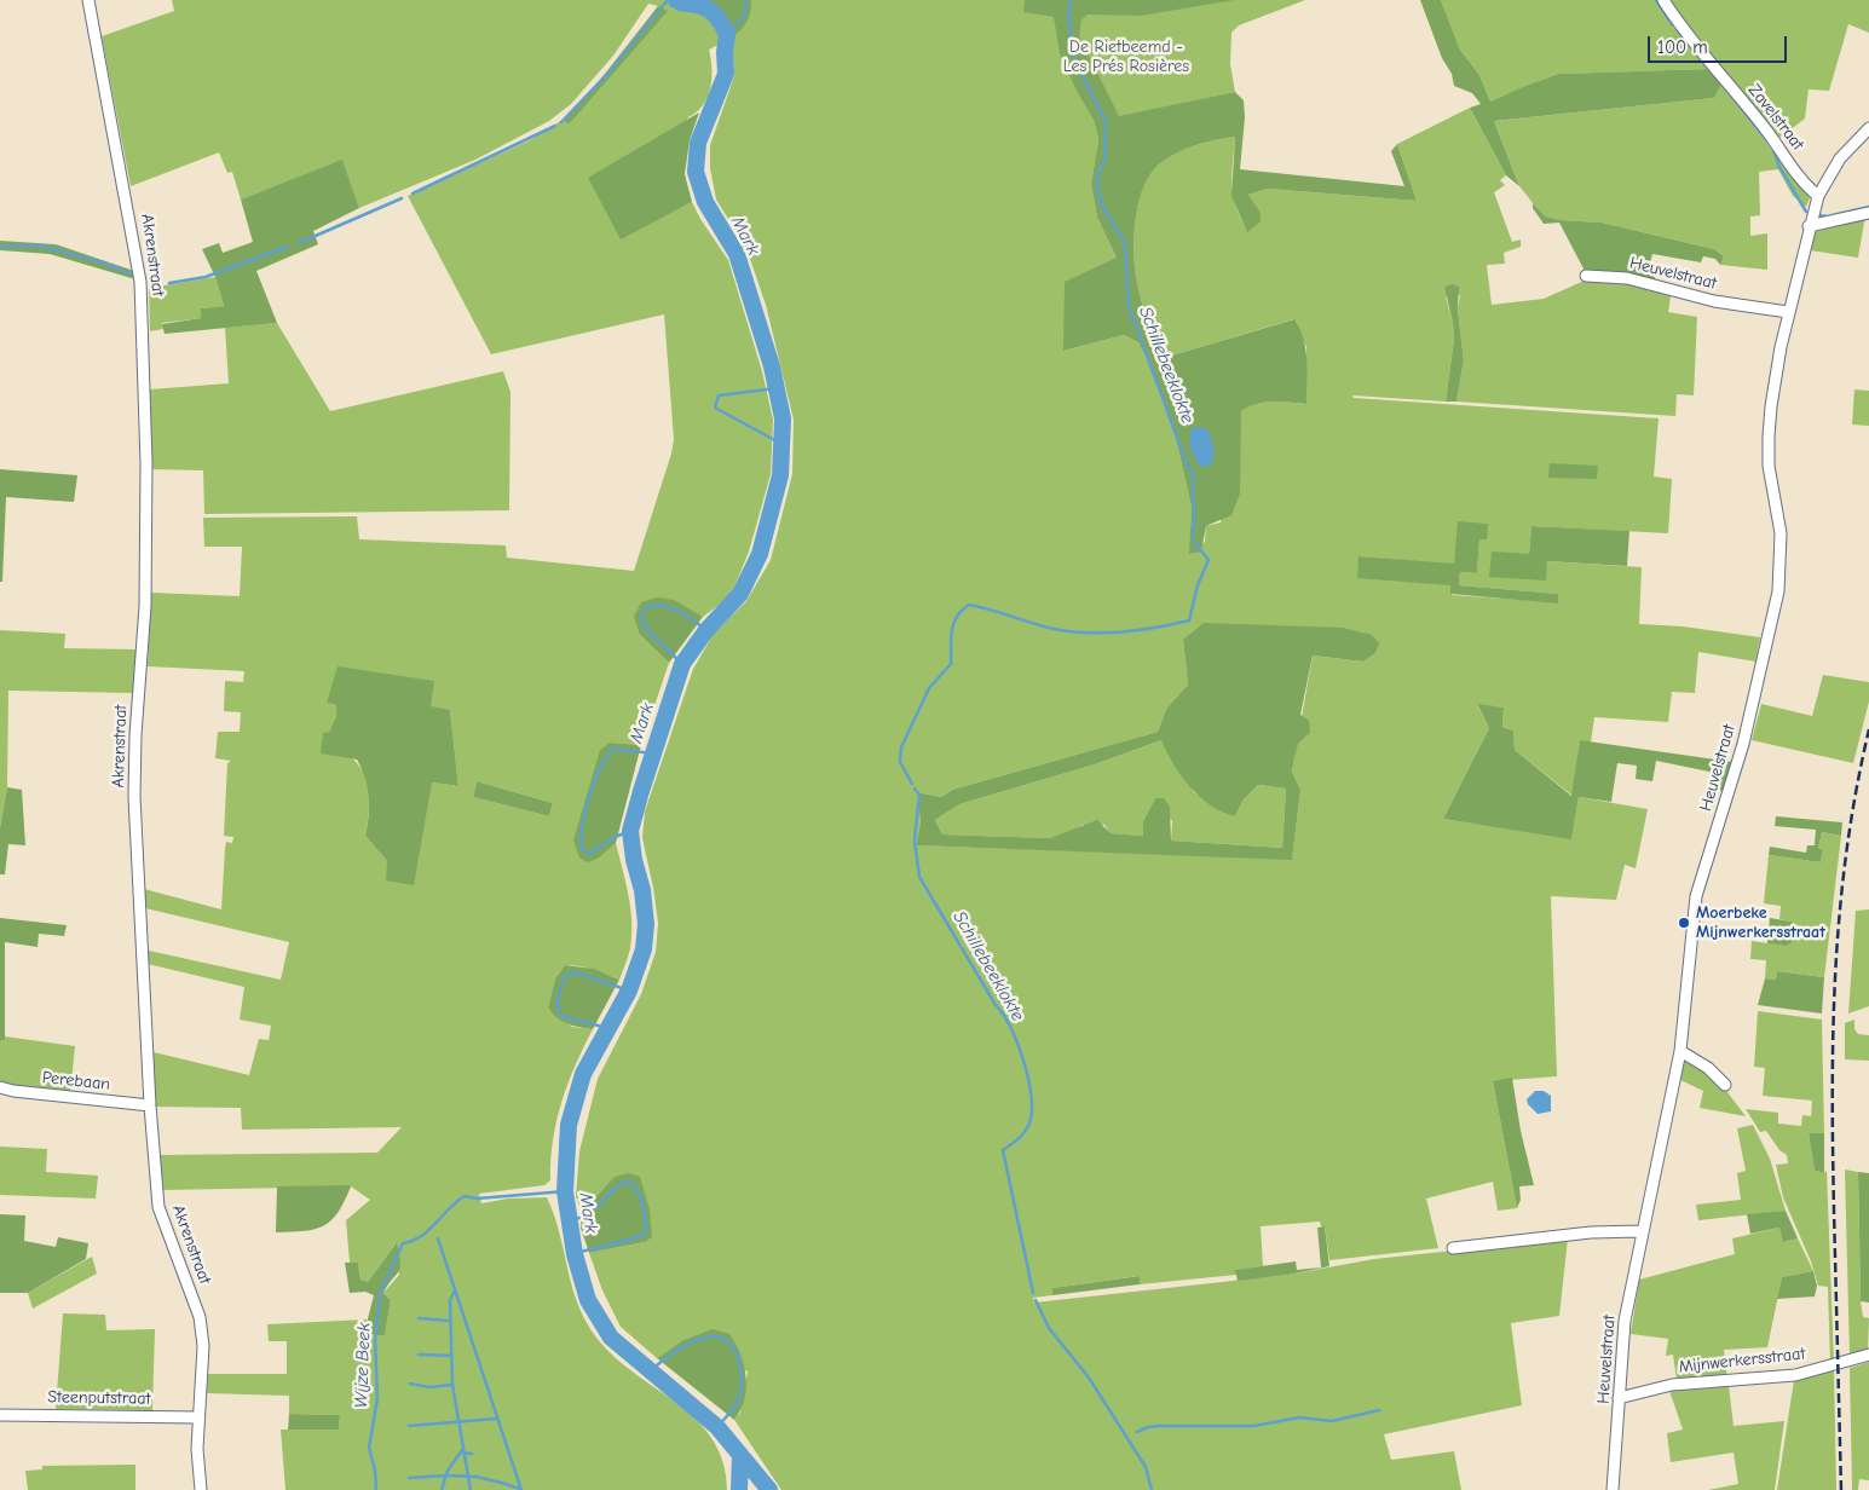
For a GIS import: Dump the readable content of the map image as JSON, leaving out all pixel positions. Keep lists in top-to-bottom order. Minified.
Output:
{"streets":{"street":["Zavelstraat","Akrenstraat","Heuvelstraat","Perebaan","Mijnwerkersstraat","Steenputstraat"]},"crossings":[["Zavelstraat","Heuvelstraat"],["Akrenstraat","Perebaan"],["Akrenstraat","Steenputstraat"],["Heuvelstraat","Mijnwerkersstraat"]],"water":["Mark","Schillebeeklokte","Wijze Beek"],"parks":["De Rietbeemd - Les Prés Rosières"],"places":["Moerbeke Mijnwerkersstraat"],"scale_bar":"100 m"}
